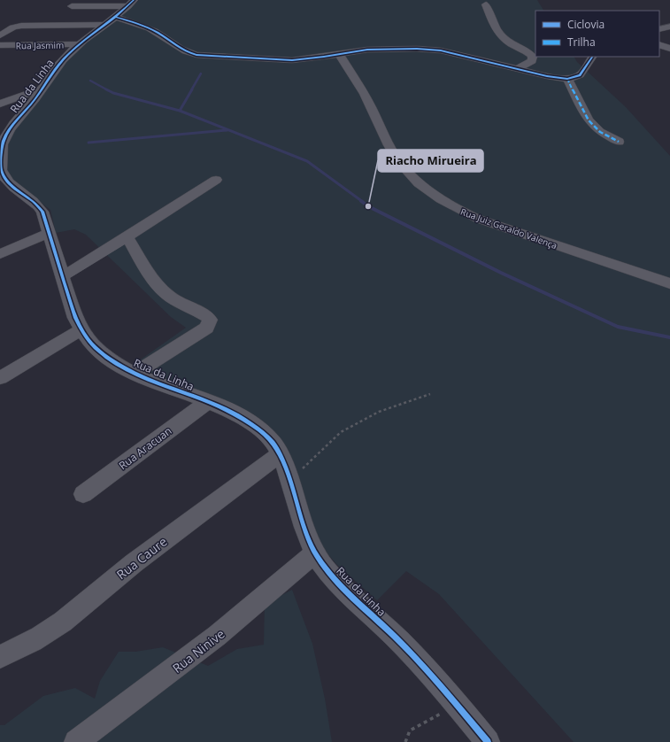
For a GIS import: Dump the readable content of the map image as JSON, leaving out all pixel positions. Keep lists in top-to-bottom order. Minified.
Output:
{"streets":{"street":["Rua Jasmim","Rua da Linha","Rua Juiz Geraldo Valença","Rua Aracuan","Rua Caure","Rua Ninive"]},"crossings":[["Rua Jasmim","Rua da Linha"],["Rua Jasmim","Rua Juiz Geraldo Valença"],["Rua da Linha","Rua Aracuan"],["Rua da Linha","Rua Caure"],["Rua da Linha","Rua Ninive"]],"places":["Riacho Mirueira"],"legend":["Ciclovia","Trilha"]}
